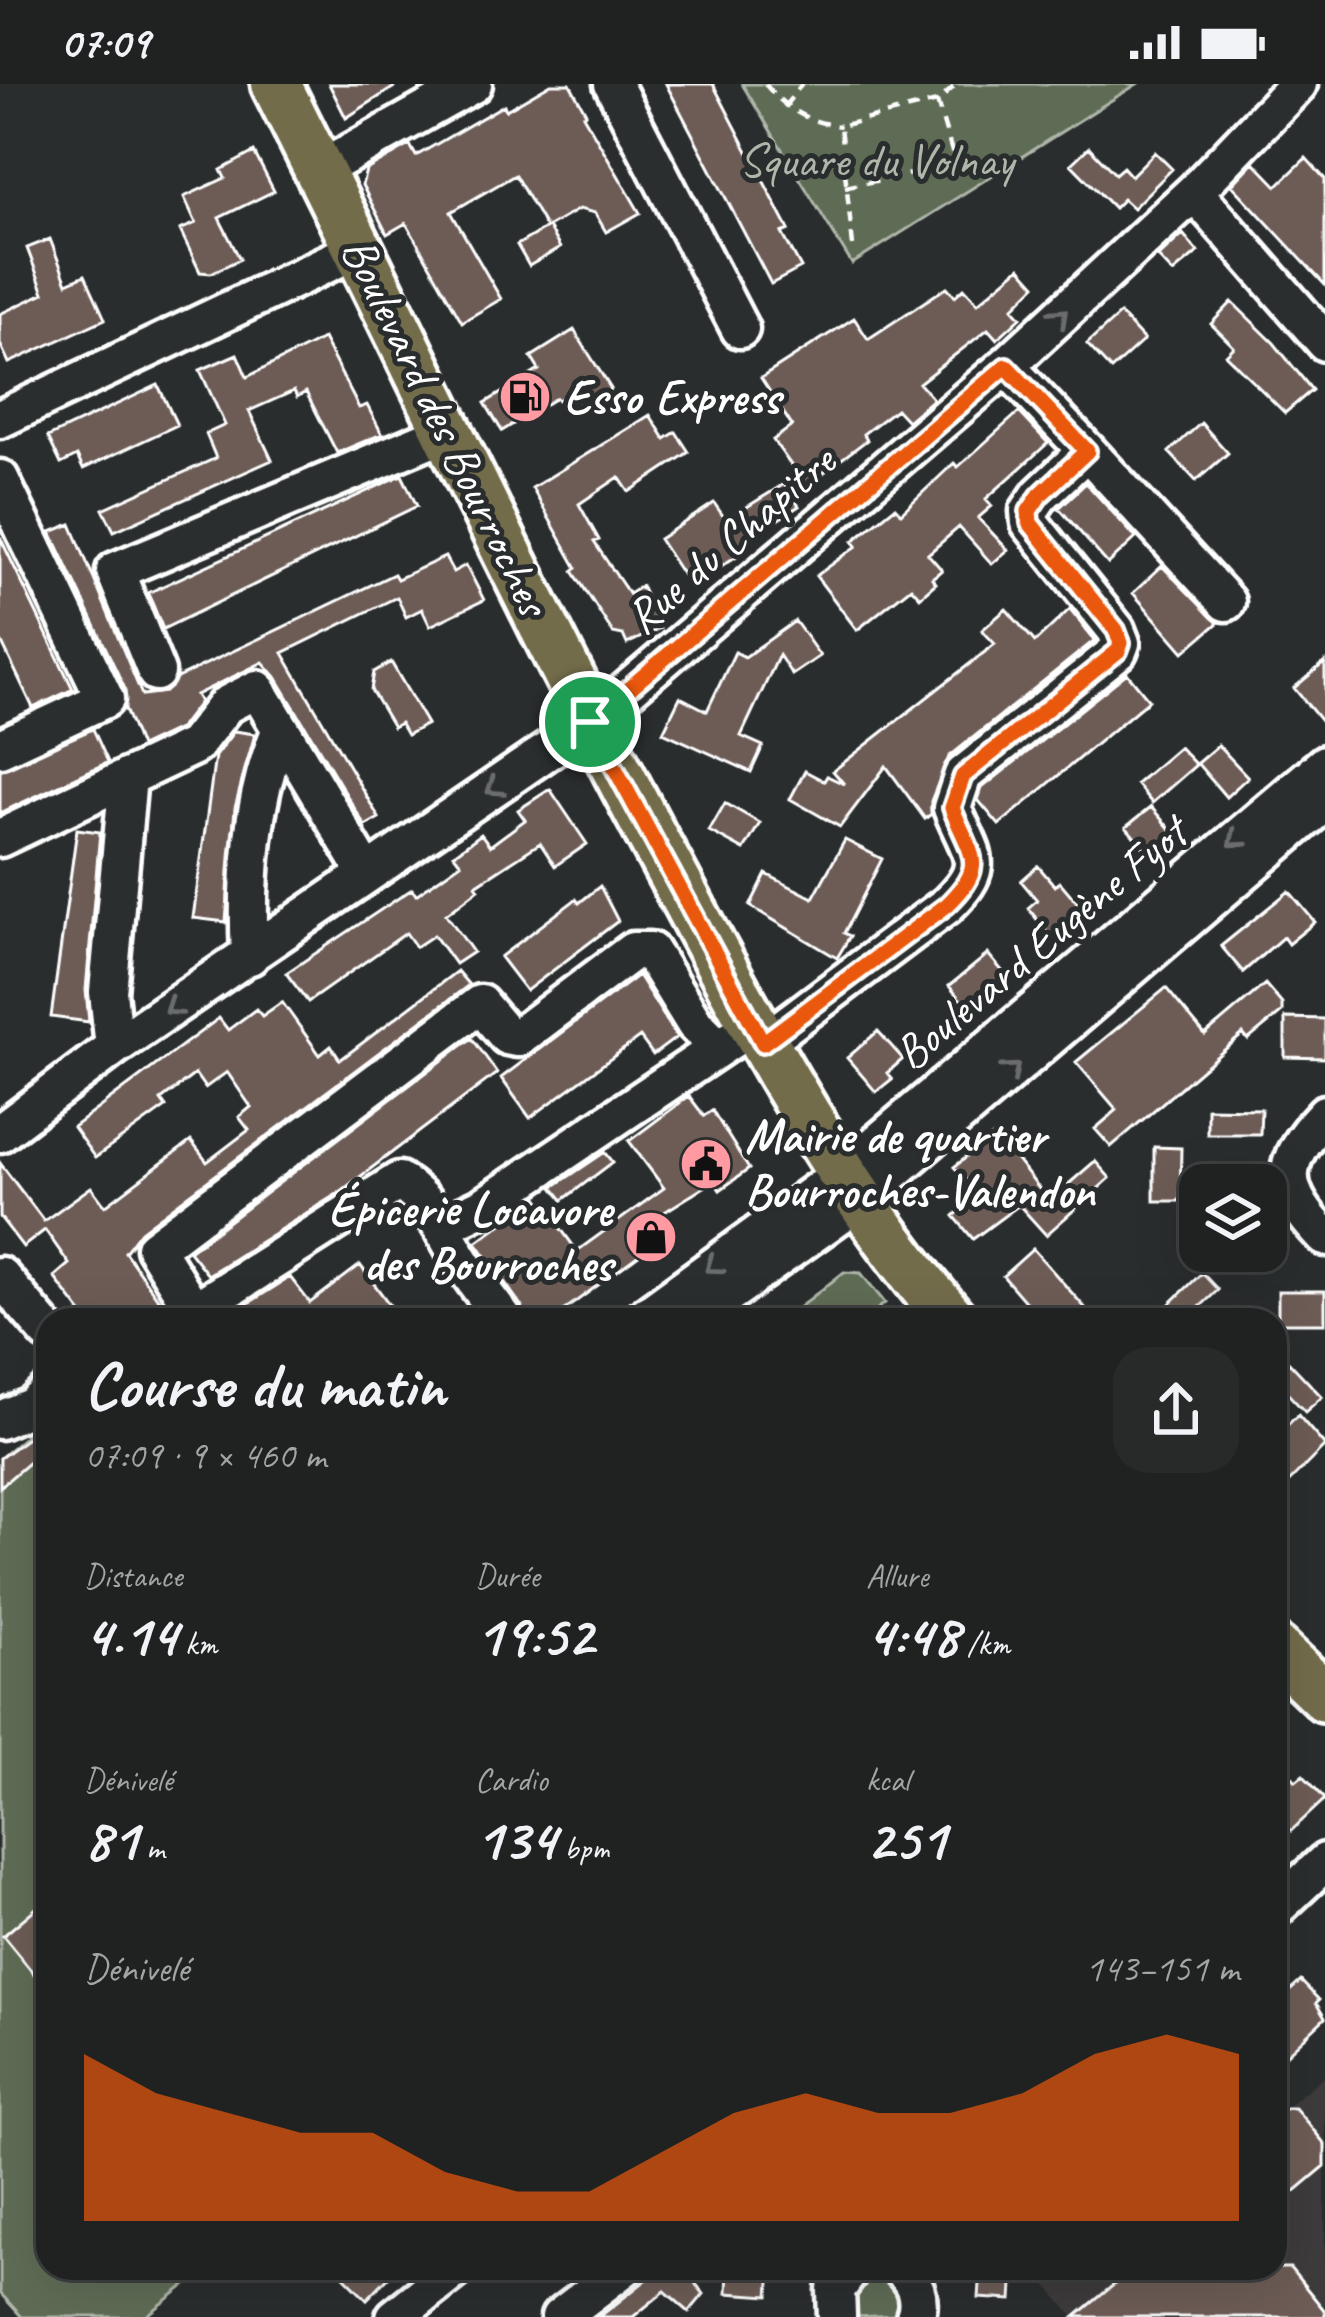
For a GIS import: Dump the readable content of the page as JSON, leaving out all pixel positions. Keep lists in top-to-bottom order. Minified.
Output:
{"streets":{"main road":["Boulevard des Bourroches"],"street":["Rue du Chapitre","Boulevard Eugène Fyot"]},"crossings":[["Boulevard des Bourroches","Rue du Chapitre"],["Boulevard des Bourroches","Boulevard Eugène Fyot"]],"parks":["Square du Volnay"],"places":{"fuel station":["Esso Express"],"public building":["Mairie de quartier Bourroches-Valendon"],"shop":["Épicerie Locavore des Bourroches"]},"page":{"status":"07:09","heading":["Course du matin","07:09 · 9 × 460 m"],"stats":[["Distance","4.14 km"],["Durée","19:52"],["Allure","4:48 /km"],["Dénivelé","81 m"],["Cardio","134 bpm"],["kcal","251"]],"chart":["Dénivelé","143–151 m"]}}
